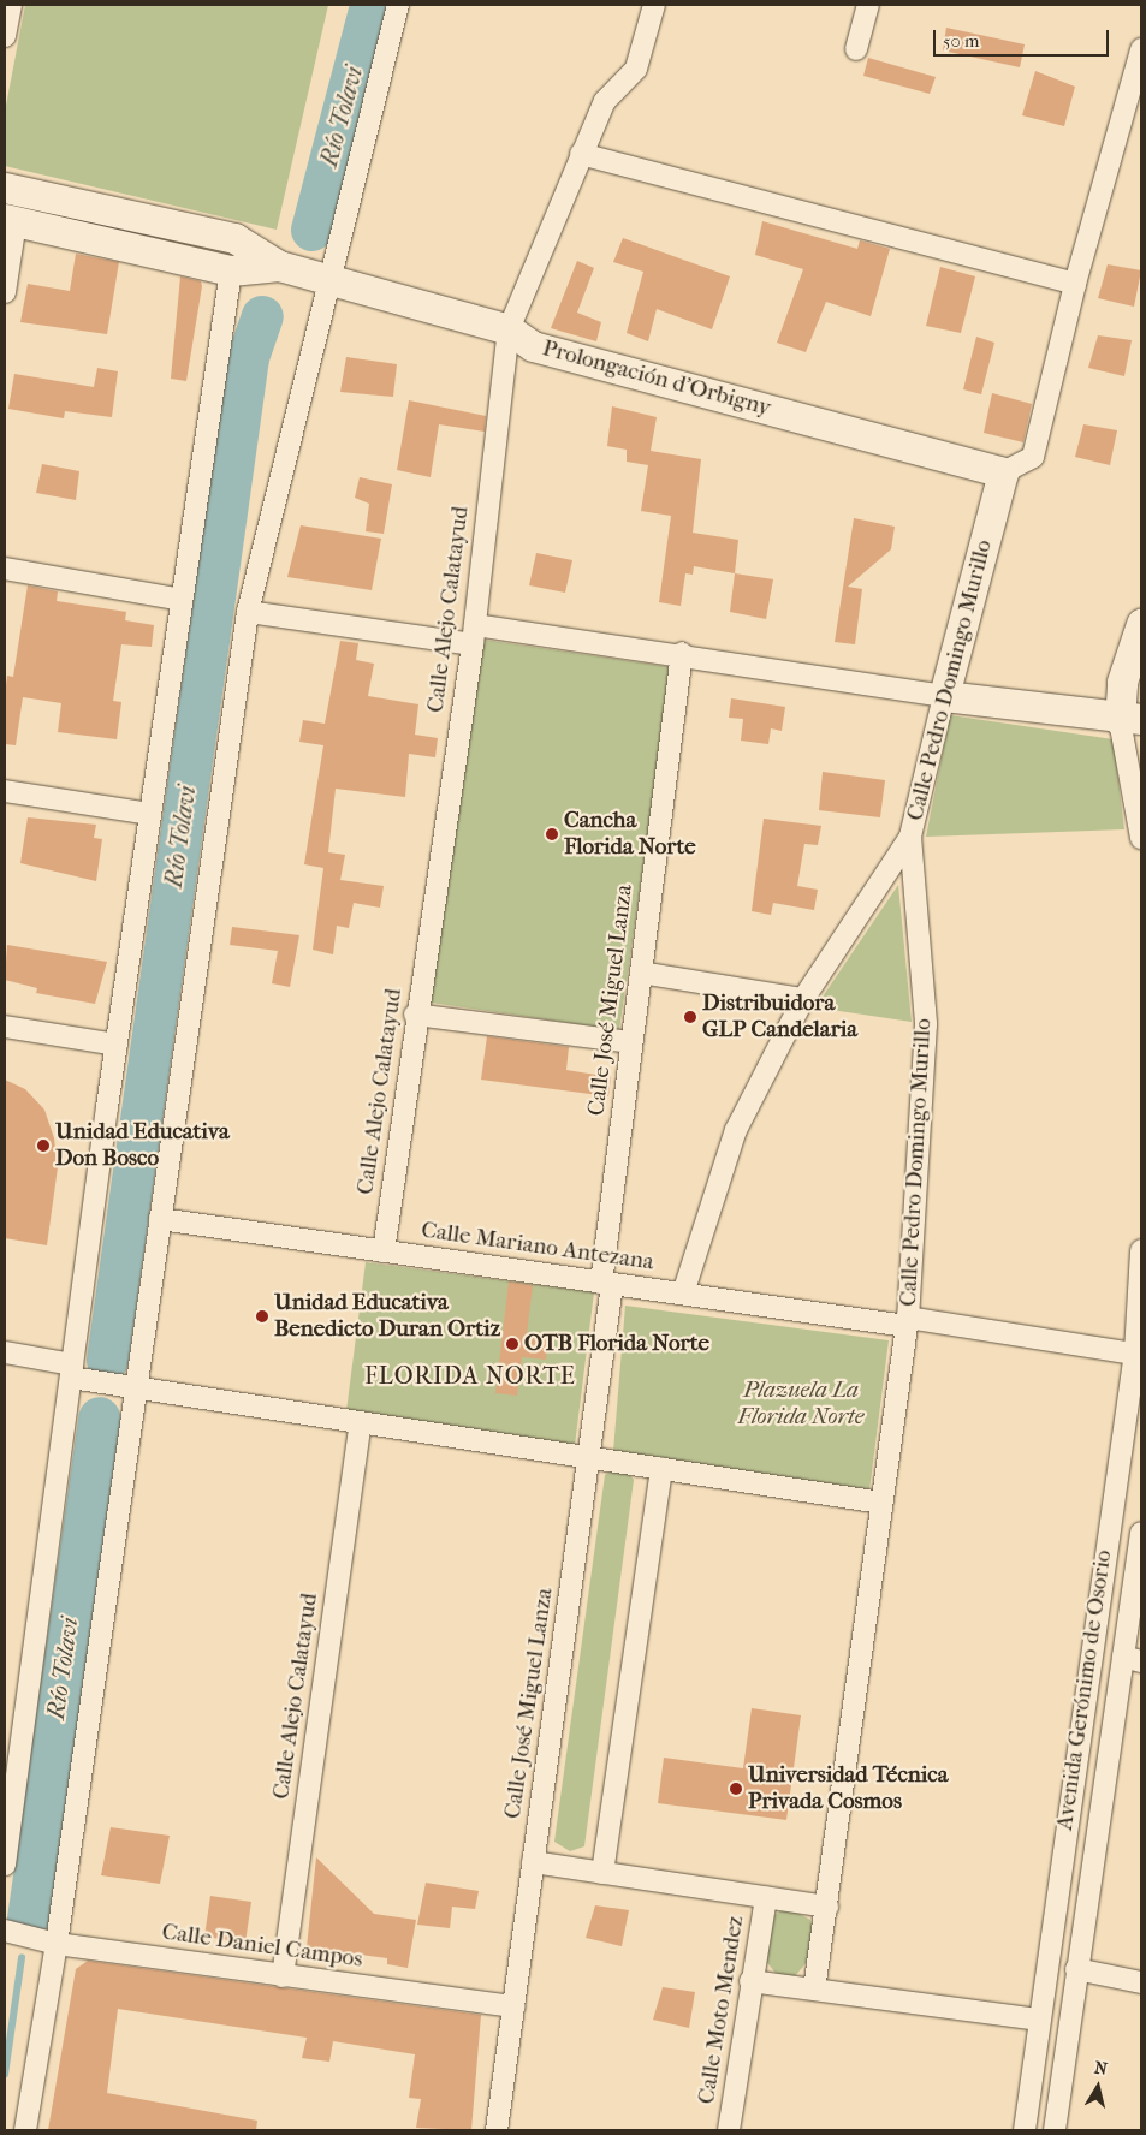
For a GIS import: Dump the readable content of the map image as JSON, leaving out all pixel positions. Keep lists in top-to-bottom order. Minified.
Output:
{"streets":{"street":["Prolongación d'Orbigny","Calle Alejo Calatayud","Calle Pedro Domingo Murillo","Calle José Miguel Lanza","Calle Mariano Antezana","Avenida Gerónimo de Osorio","Calle Daniel Campos","Calle Moto Mendez"]},"crossings":[["Prolongación d'Orbigny","Calle Alejo Calatayud"],["Prolongación d'Orbigny","Calle Pedro Domingo Murillo"],["Calle Alejo Calatayud","Calle Mariano Antezana"],["Calle Alejo Calatayud","Calle Daniel Campos"],["Calle Pedro Domingo Murillo","Calle Mariano Antezana"],["Calle José Miguel Lanza","Calle Mariano Antezana"],["Calle José Miguel Lanza","Calle Daniel Campos"],["Calle Mariano Antezana","Avenida Gerónimo de Osorio"]],"districts":["FLORIDA NORTE"],"water":["Río Tolavi"],"parks":["Plazuela La Florida Norte"],"places":["Cancha Florida Norte","Distribuidora GLP Candelaria","Unidad Educativa Don Bosco","Unidad Educativa Benedicto Duran Ortiz","OTB Florida Norte","Universidad Técnica Privada Cosmos"],"scale_bar":"50 m","north":"top"}
